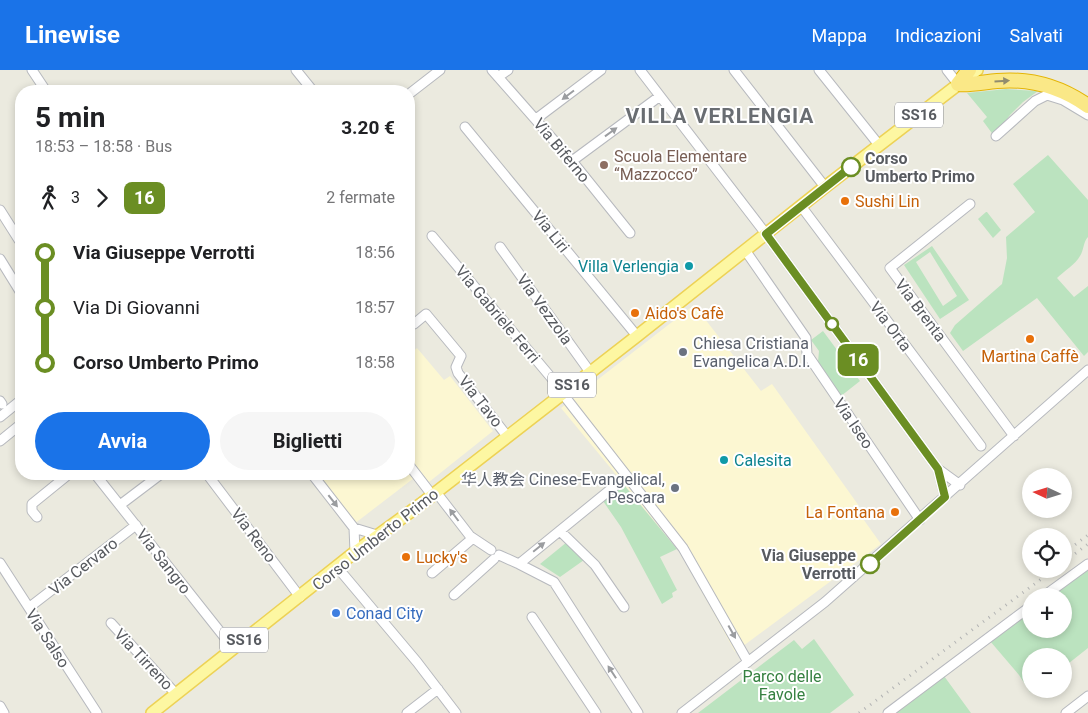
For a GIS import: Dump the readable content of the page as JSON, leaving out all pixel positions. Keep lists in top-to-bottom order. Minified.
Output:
{"streets":{"main road":["SS16","Corso Umberto Primo"],"street":["Via Biferno","Via Liri","Via Vezzola","Via Brenta","Via Gabriele Ferri","Via Orta","Via Tavo","Via Iseo","Via Reno","Via Sangro","Via Cervaro","Via Salso","Via Tirreno"]},"crossings":[["Via Liri","Corso Umberto Primo"],["Via Vezzola","Corso Umberto Primo"],["Via Gabriele Ferri","Corso Umberto Primo"],["Via Orta","Corso Umberto Primo"],["Via Tavo","Corso Umberto Primo"],["Via Iseo","Corso Umberto Primo"],["Via Reno","Corso Umberto Primo"],["Corso Umberto Primo","Via Sangro"],["Corso Umberto Primo","Via Tirreno"],["Via Sangro","Via Cervaro"]],"one_way":["Via Gabriele Ferri"],"districts":["VILLA VERLENGIA"],"parks":["Parco delle Favole"],"places":["Scuola Elementare “Mazzocco”","Corso Umberto Primo","Sushi Lin","Villa Verlengia","Aido's Cafè","Martina Caffè","Chiesa Cristiana Evangelica A.D.I.","Calesita","华人教会 Cinese-Evangelical, Pescara","La Fontana","Lucky's","Via Giuseppe Verrotti","Conad City"],"lines":["bus line 16"],"north":"left","page":{"header":"Linewise","nav":["Mappa","Indicazioni","Salvati"],"on_map":"16","heading":["5 min","18:53 – 18:58 · Bus","3.20 €"],"legs":["3","16","2 fermate"],"list":[{"name":"Via Giuseppe Verrotti","value":"18:56"},{"name":"Via Di Giovanni","value":"18:57"},{"name":"Corso Umberto Primo","value":"18:58"}],"buttons":["Avvia","Biglietti"],"map_buttons":["+","−"]}}
